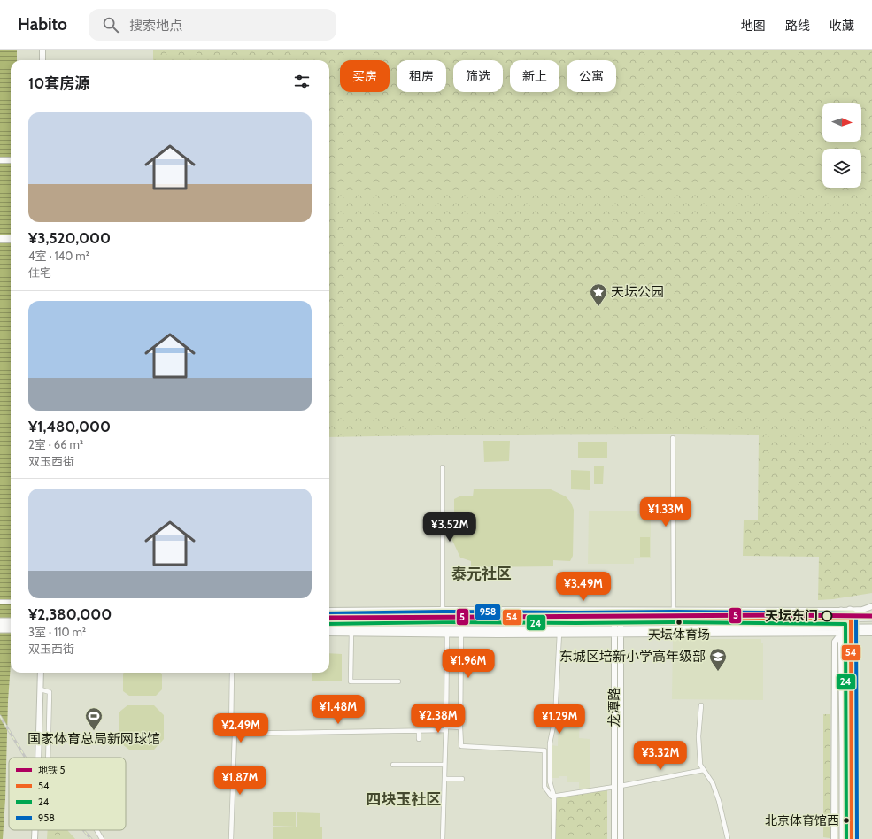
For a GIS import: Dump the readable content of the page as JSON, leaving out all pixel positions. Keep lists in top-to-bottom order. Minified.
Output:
{"streets":{"street":["龙潭路"]},"districts":["泰元社区","四块玉社区"],"places":{"place":["天坛公园"],"other":["天坛东门","天坛体育场","北京体育馆西"],"school or university":["东城区培新小学高年级部"],"sports":["国家体育总局新网球馆"]},"lines":["transit line 958","metro line 5","transit line 54","transit line 24"],"legend":["地铁 5","54","24","958"],"north":"right","page":{"header":"Habito","search":"搜索地点","nav":["地图","路线","收藏"],"chip":["买房","租房","筛选","新上","公寓"],"heading":"10套房源","list":[{"name":"¥3,520,000","note":"4室 · 140 m² · 住宅"},{"name":"¥1,480,000","note":"2室 · 66 m² · 双玉西街"},{"name":"¥2,380,000","note":"3室 · 110 m² · 双玉西街"}],"price":["¥1.33M","¥3.52M","¥3.49M","¥1.96M","¥1.48M","¥2.38M","¥1.29M","¥2.49M","¥3.32M","¥1.87M"]}}
